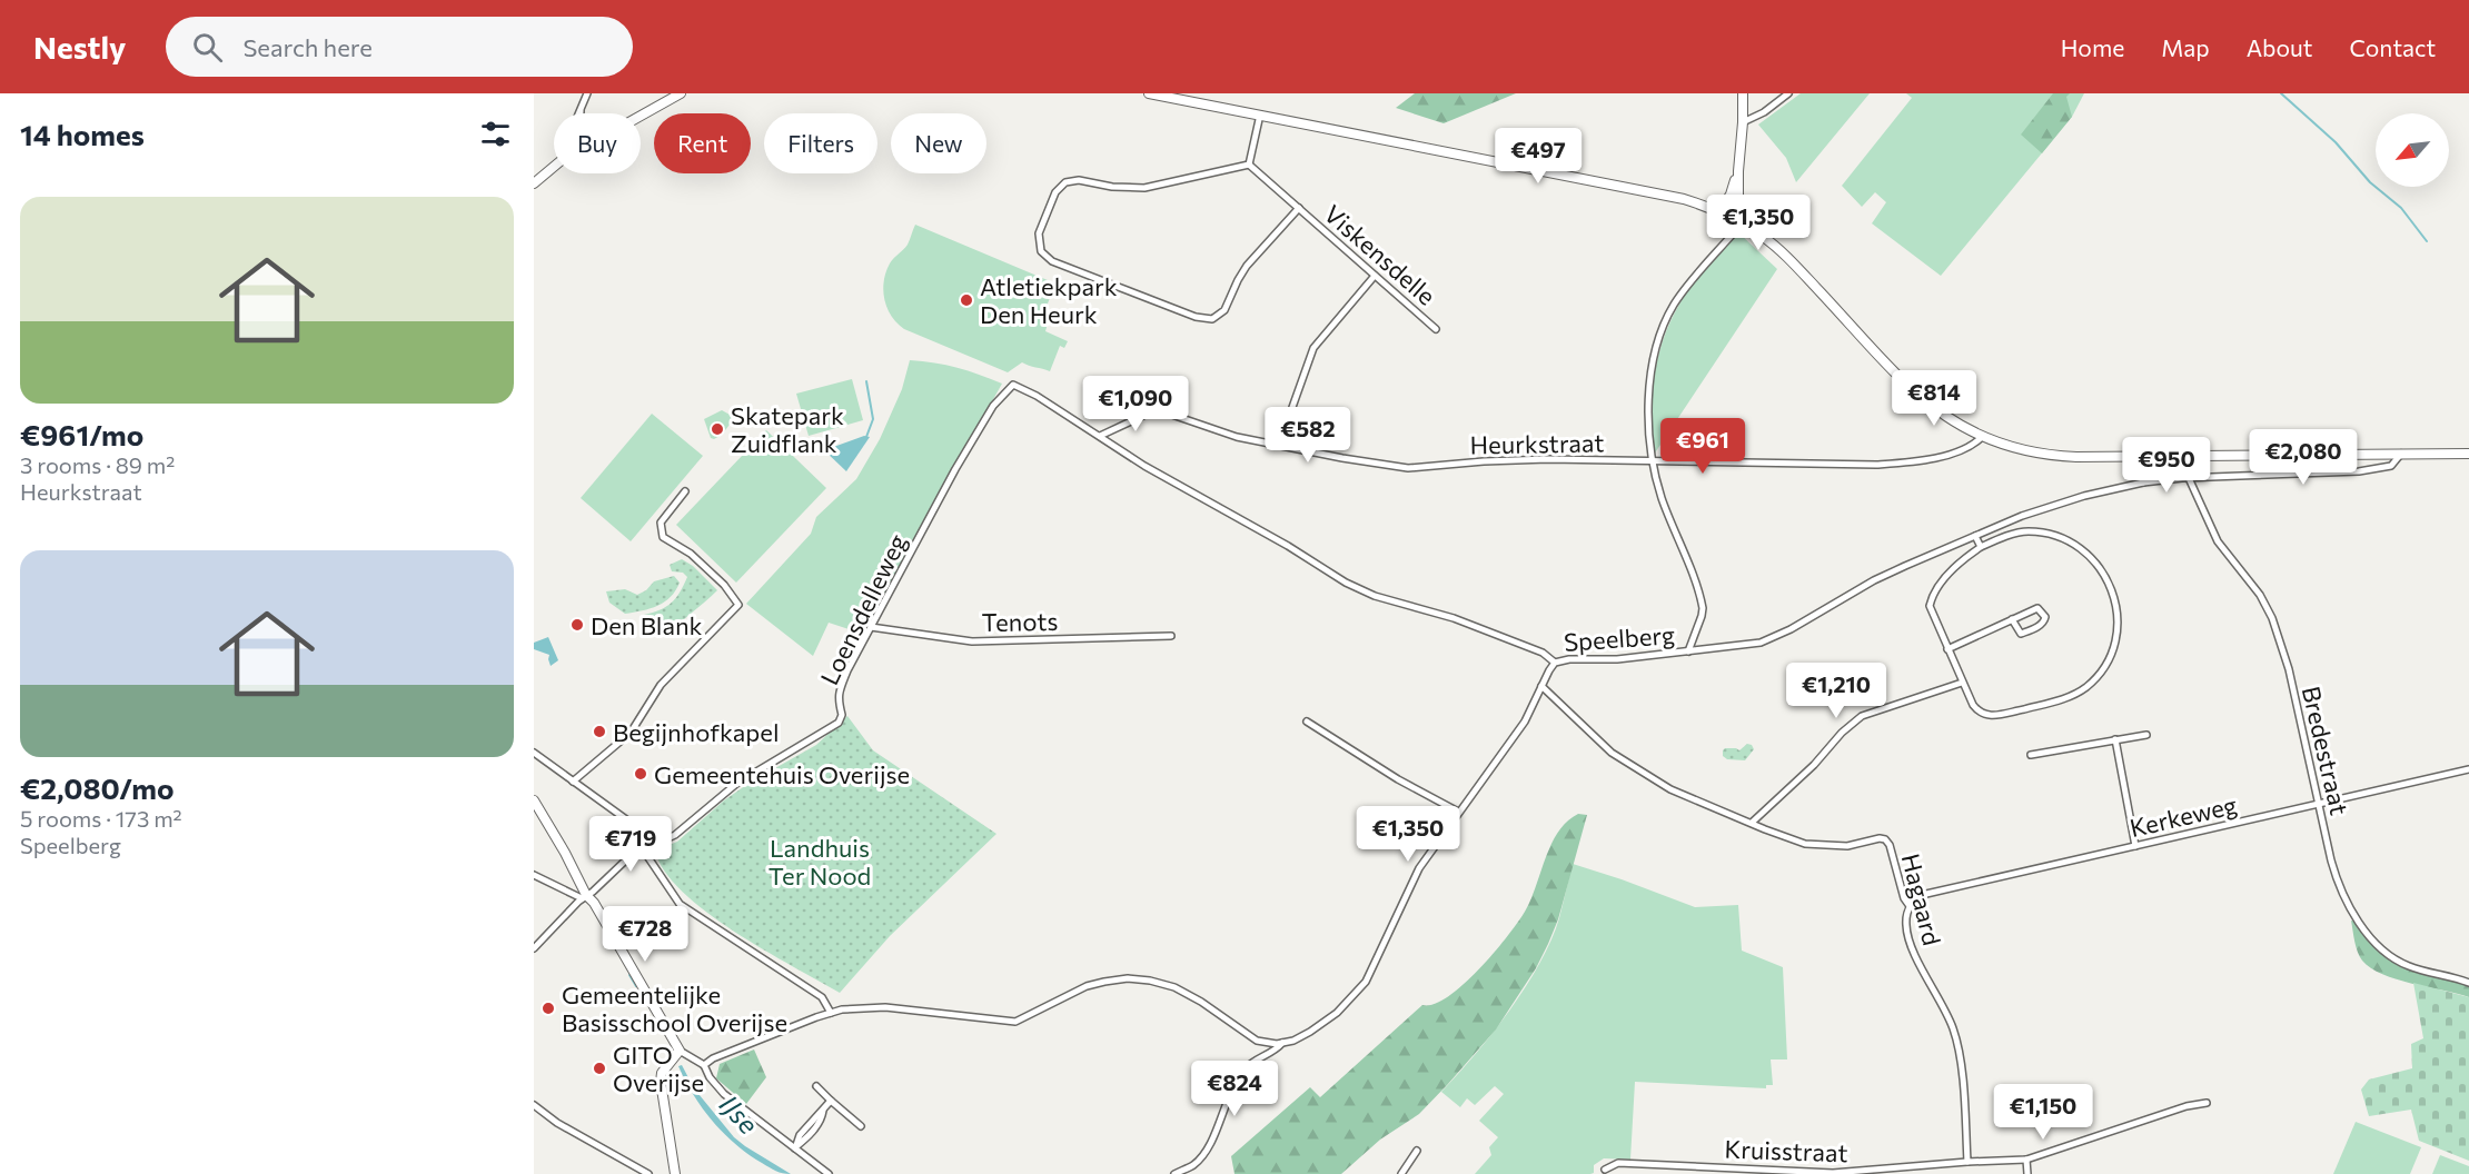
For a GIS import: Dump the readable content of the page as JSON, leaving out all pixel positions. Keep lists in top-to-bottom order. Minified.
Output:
{"streets":{"street":["Viskensdelle","Heurkstraat","Loensdelleweg","Tenots","Speelberg","Bredestraat","Kerkeweg","Hagaard","Kruisstraat"]},"crossings":[["Heurkstraat","Speelberg"],["Loensdelleweg","Tenots"],["Loensdelleweg","Speelberg"],["Speelberg","Bredestraat"],["Bredestraat","Kerkeweg"],["Kerkeweg","Hagaard"],["Hagaard","Kruisstraat"]],"water":["IJse"],"parks":["Landhuis Ter Nood"],"places":["Atletiekpark Den Heurk","Skatepark Zuidflank","Den Blank","Begijnhofkapel","Gemeentehuis Overijse","Gemeentelijke Basisschool Overijse","GITO Overijse"],"north":"bottom left","page":{"header":"Nestly","search":"Search here","nav":["Home","Map","About","Contact"],"heading":"14 homes","chip":["Buy","Rent","Filters","New"],"price":["€497","€1,350","€814","€1,090","€582","€961","€2,080","€950","€1,210","€1,350","€719","€728","€824","€1,150"],"list":[{"name":"€961/mo","note":"3 rooms · 89 m² · Heurkstraat"},{"name":"€2,080/mo","note":"5 rooms · 173 m² · Speelberg"}]}}
